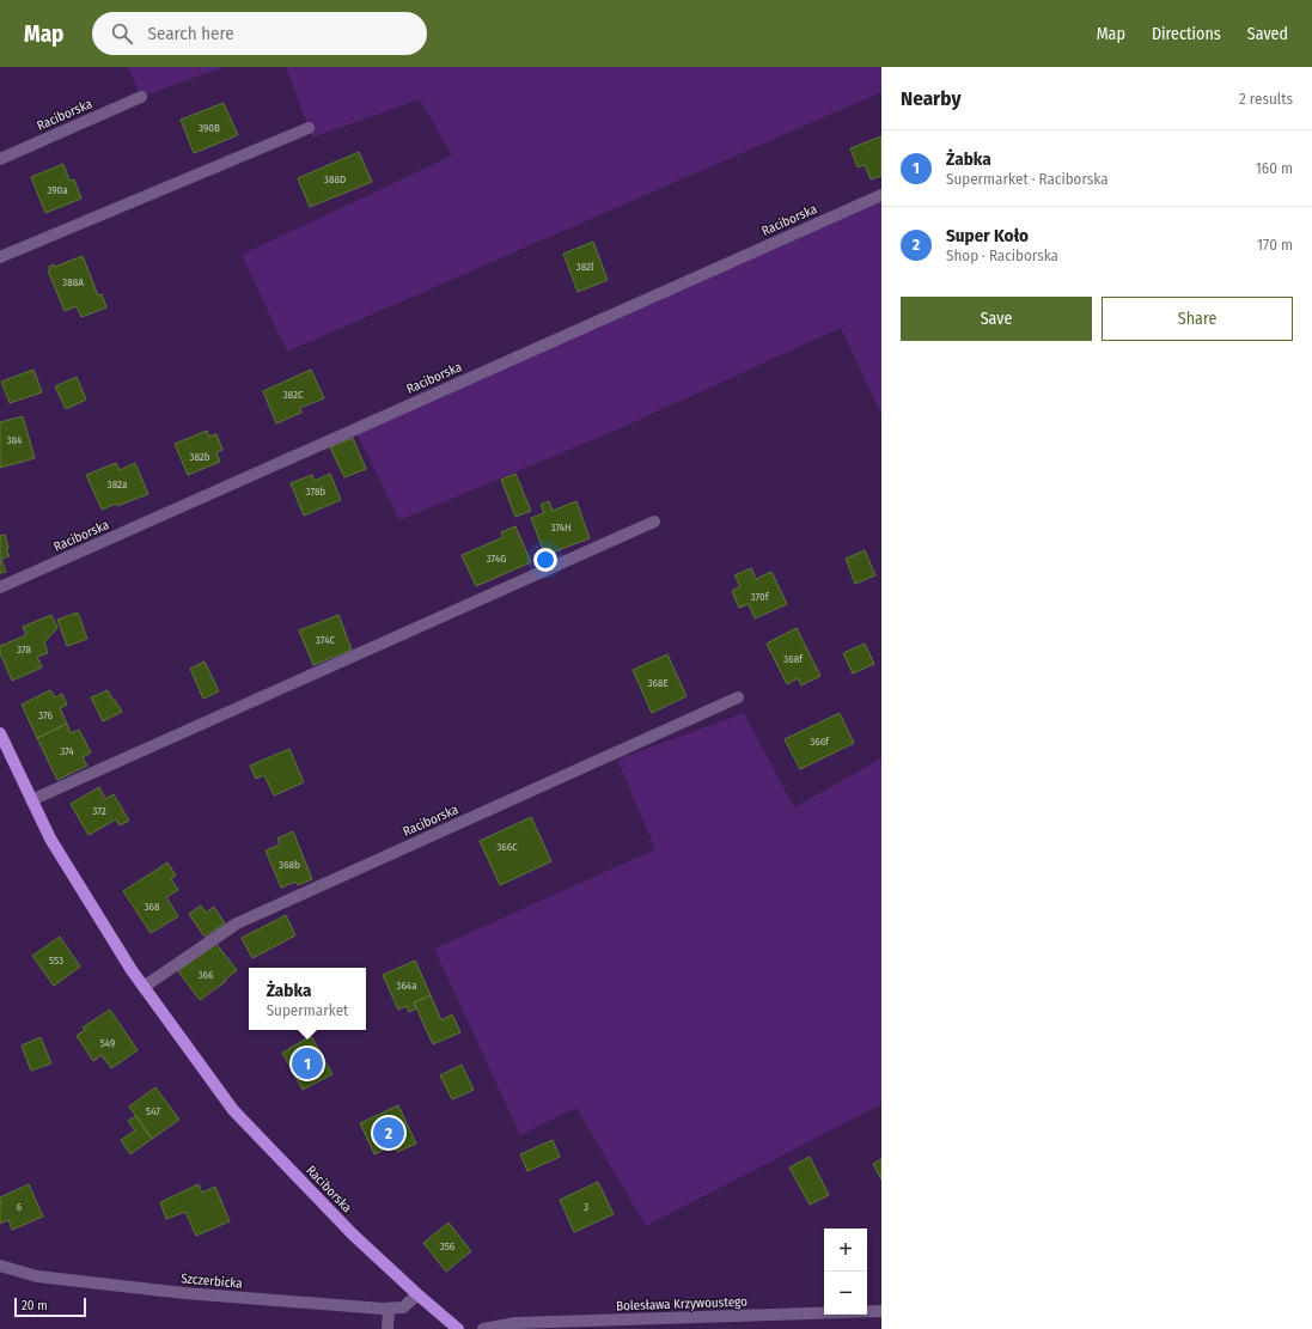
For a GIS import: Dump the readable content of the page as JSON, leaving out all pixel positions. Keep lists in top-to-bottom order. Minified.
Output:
{"streets":{"main road":["Raciborska"],"street":["Szczerbicka","Bolesława Krzywoustego"]},"crossings":[["Raciborska","Szczerbicka"]],"house_numbers":["390B","388D","390a","382l","388A","382C","384","382b","382a","378b","374H","374G","370f","374C","378","368f","368E","376","366f","374","372","366C","368b","368","553","366","364a","549","547","6","3","356"],"scale_bar":"20 m","page":{"header":"Map","search":"Search here","nav":["Map","Directions","Saved"],"heading":["Nearby","2 results"],"list":[{"mark":"1","name":"Żabka","note":"Supermarket · Raciborska","value":"160 m"},{"mark":"2","name":"Super Koło","note":"Shop · Raciborska","value":"170 m"}],"buttons":["Save","Share"],"popup":["Żabka","Supermarket"],"pins":["1","2"],"map_buttons":["+","−"],"scale":"20 m"}}
